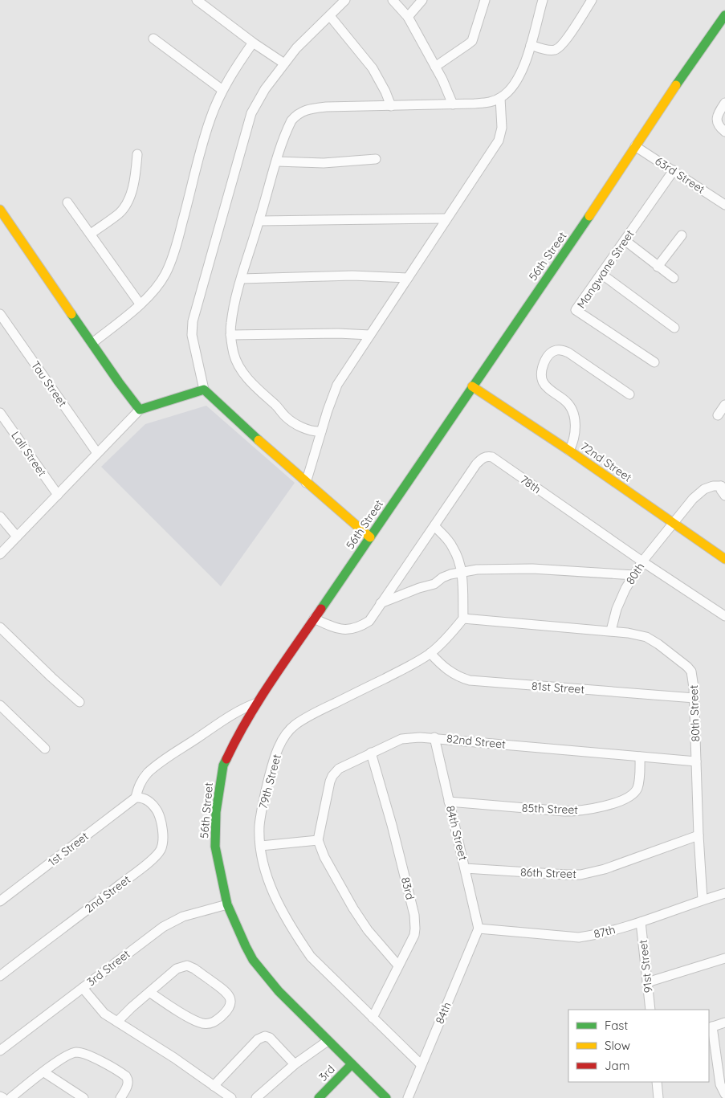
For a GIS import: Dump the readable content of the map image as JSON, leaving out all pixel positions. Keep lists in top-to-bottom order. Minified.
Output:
{"streets":{"street":["63rd Street","56th Street","Mangwane Street","Tau Street","Lali Street","72nd Street","78th","80th","81st Street","80th Street","82nd Street","79th Street","85th Street","84th Street","1st Street","86th Street","83rd","2nd Street","87th","91st Street","3rd Street","84th","3rd"]},"crossings":[["63rd Street","56th Street"],["63rd Street","Mangwane Street"],["56th Street","72nd Street"],["56th Street","78th"],["56th Street","3rd Street"],["56th Street","3rd"],["72nd Street","80th"],["78th","80th"],["80th","80th Street"],["81st Street","80th Street"],["81st Street","79th Street"],["80th Street","82nd Street"],["80th Street","79th Street"],["80th Street","86th Street"],["80th Street","87th"],["82nd Street","85th Street"],["82nd Street","84th Street"],["82nd Street","83rd"],["79th Street","83rd"],["79th Street","84th"],["85th Street","84th Street"],["84th Street","86th Street"],["84th Street","87th"],["84th Street","84th"],["1st Street","2nd Street"],["87th","91st Street"],["87th","84th"]],"legend":["Fast","Slow","Jam"]}
